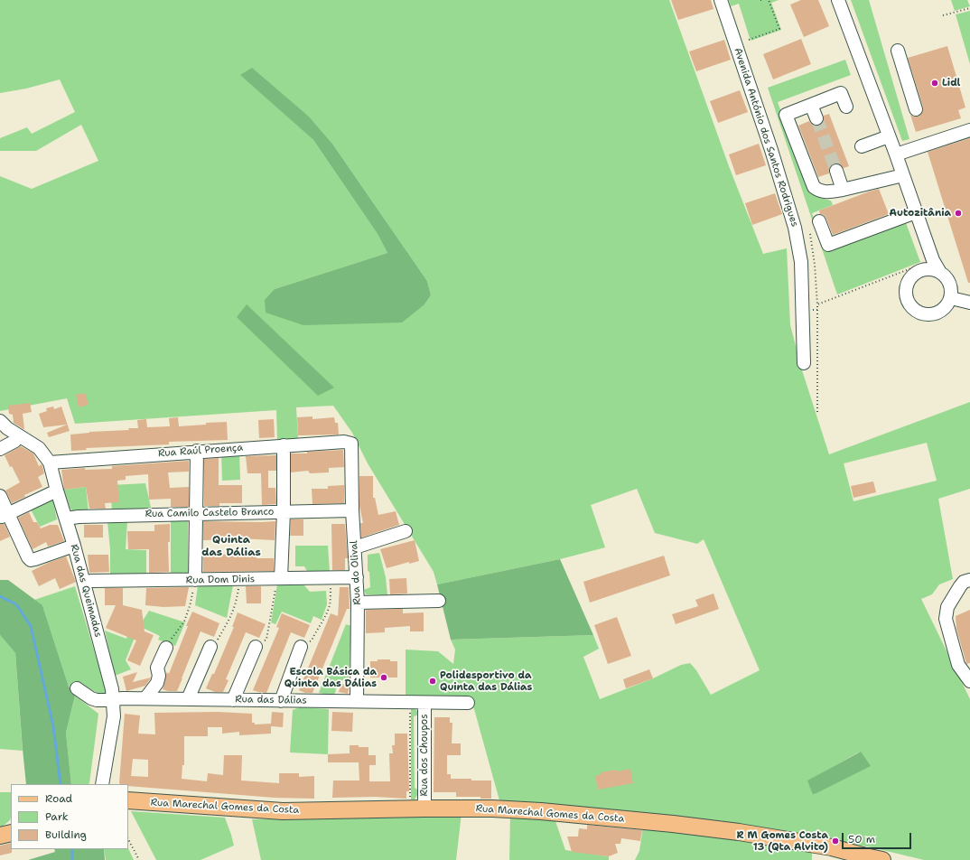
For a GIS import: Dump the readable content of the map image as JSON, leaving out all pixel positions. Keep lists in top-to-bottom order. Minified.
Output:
{"streets":{"main road":["Rua Marechal Gomes da Costa"],"street":["Avenida António dos Santos Rodrigues","Rua Raúl Proença","Rua Camilo Castelo Branco","Rua do Olival","Rua Dom Dinis","Rua das Queimadas","Rua das Dálias","Rua dos Choupos"]},"crossings":[["Rua Raúl Proença","Rua do Olival"],["Rua Raúl Proença","Rua das Queimadas"],["Rua Camilo Castelo Branco","Rua do Olival"],["Rua Camilo Castelo Branco","Rua das Queimadas"],["Rua do Olival","Rua Dom Dinis"],["Rua do Olival","Rua das Dálias"],["Rua Dom Dinis","Rua das Queimadas"],["Rua das Queimadas","Rua das Dálias"],["Rua das Dálias","Rua dos Choupos"],["Rua dos Choupos","Rua Marechal Gomes da Costa"]],"districts":["Quinta das Dálias"],"places":["Lidl","Autozitânia","Escola Básica da Quinta das Dálias","Polidesportivo da Quinta das Dálias","R M Gomes Costa 13 (Qta Alvito)"],"legend":["Road","Park","Building"],"scale_bar":"50 m"}
